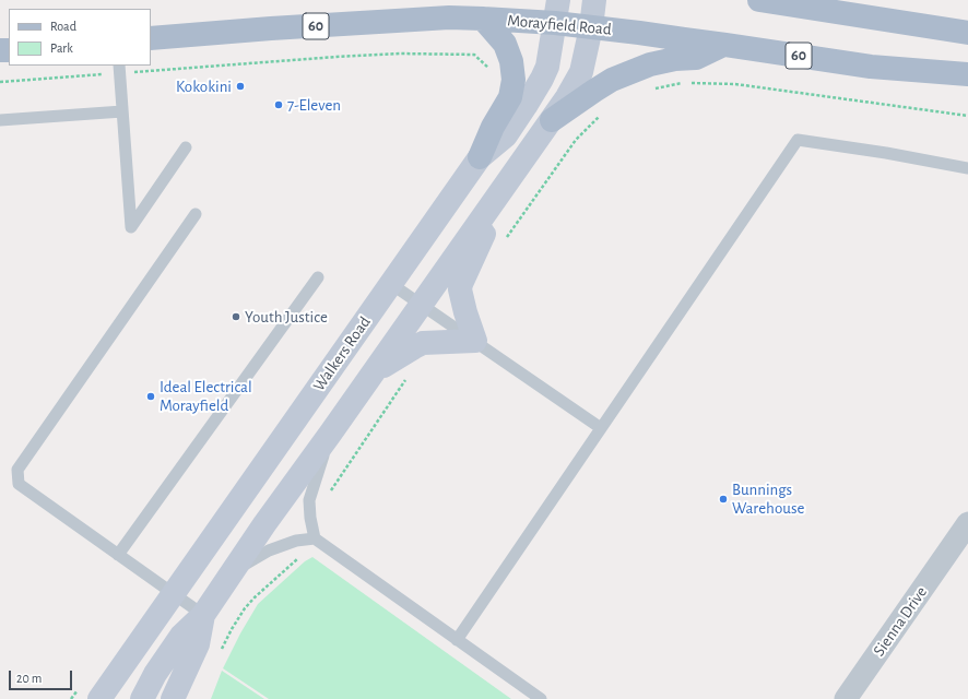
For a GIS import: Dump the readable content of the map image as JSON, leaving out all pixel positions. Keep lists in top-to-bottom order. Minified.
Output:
{"streets":{"main road":["Morayfield Road","60","Walkers Road"],"street":["Sienna Drive"]},"crossings":[["Morayfield Road","Walkers Road"]],"places":["Kokokini","7-Eleven","Youth Justice","Ideal Electrical Morayfield","Bunnings Warehouse"],"legend":["Road","Park"],"scale_bar":"20 m"}
